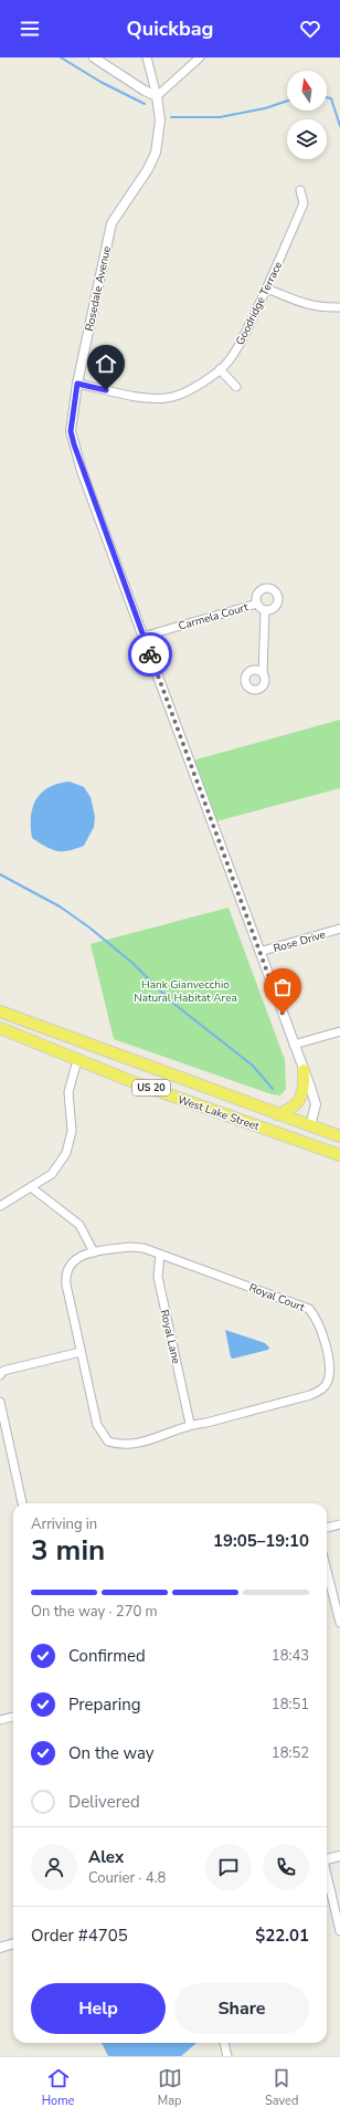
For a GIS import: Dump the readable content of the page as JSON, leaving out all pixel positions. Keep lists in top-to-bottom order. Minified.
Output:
{"streets":{"main road":["US 20","West Lake Street"],"street":["Rosedale Avenue","Goodridge Terrace","Carmela Court","Rose Drive","Royal Court","Royal Lane"]},"crossings":[["Rosedale Avenue","Goodridge Terrace"],["Rosedale Avenue","Carmela Court"],["Rosedale Avenue","Rose Drive"],["Rosedale Avenue","West Lake Street"],["Royal Court","Royal Lane"]],"parks":["Hank Gianvecchio Natural Habitat Area"],"north":"top","page":{"header":"Quickbag","heading":["3 min","Arriving in","19:05–19:10"],"panel":["Alex","Courier · 4.8","Order #4705","$22.01"],"bar":"On the way · 270 m","list":[["Confirmed","18:43"],["Preparing","18:51"],["On the way","18:52"],"Delivered"],"buttons":["Help","Share"],"tabs":["Home","Map","Saved"]}}
